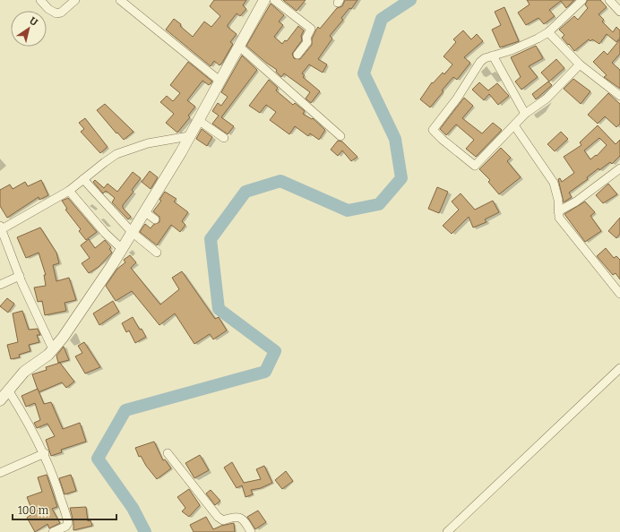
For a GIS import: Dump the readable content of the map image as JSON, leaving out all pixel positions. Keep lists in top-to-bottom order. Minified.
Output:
{"scale_bar":"100 m","north":"top right"}
